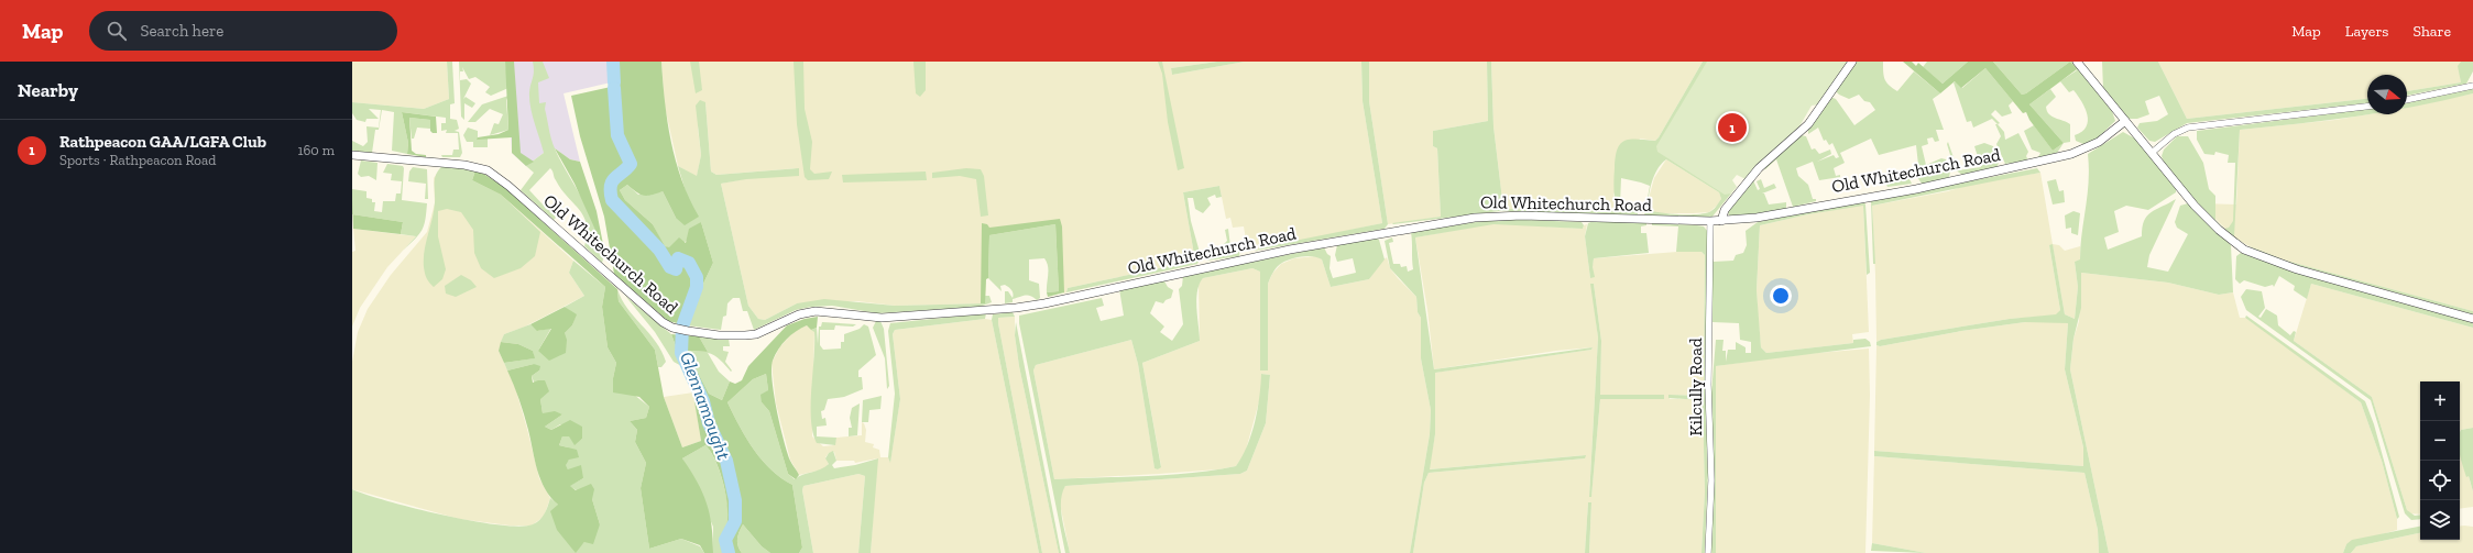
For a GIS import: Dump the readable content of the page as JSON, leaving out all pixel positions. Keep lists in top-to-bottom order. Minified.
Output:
{"streets":{"street":["Old Whitechurch Road","Kilcully Road"]},"crossings":[["Old Whitechurch Road","Kilcully Road"]],"water":["Glennamought"],"north":"right","page":{"header":"Map","search":"Search here","nav":["Map","Layers","Share"],"heading":"Nearby","pins":"1","list":[{"mark":"1","name":"Rathpeacon GAA/LGFA Club","note":"Sports · Rathpeacon Road","value":"160 m"}],"map_buttons":["+","−"]}}
